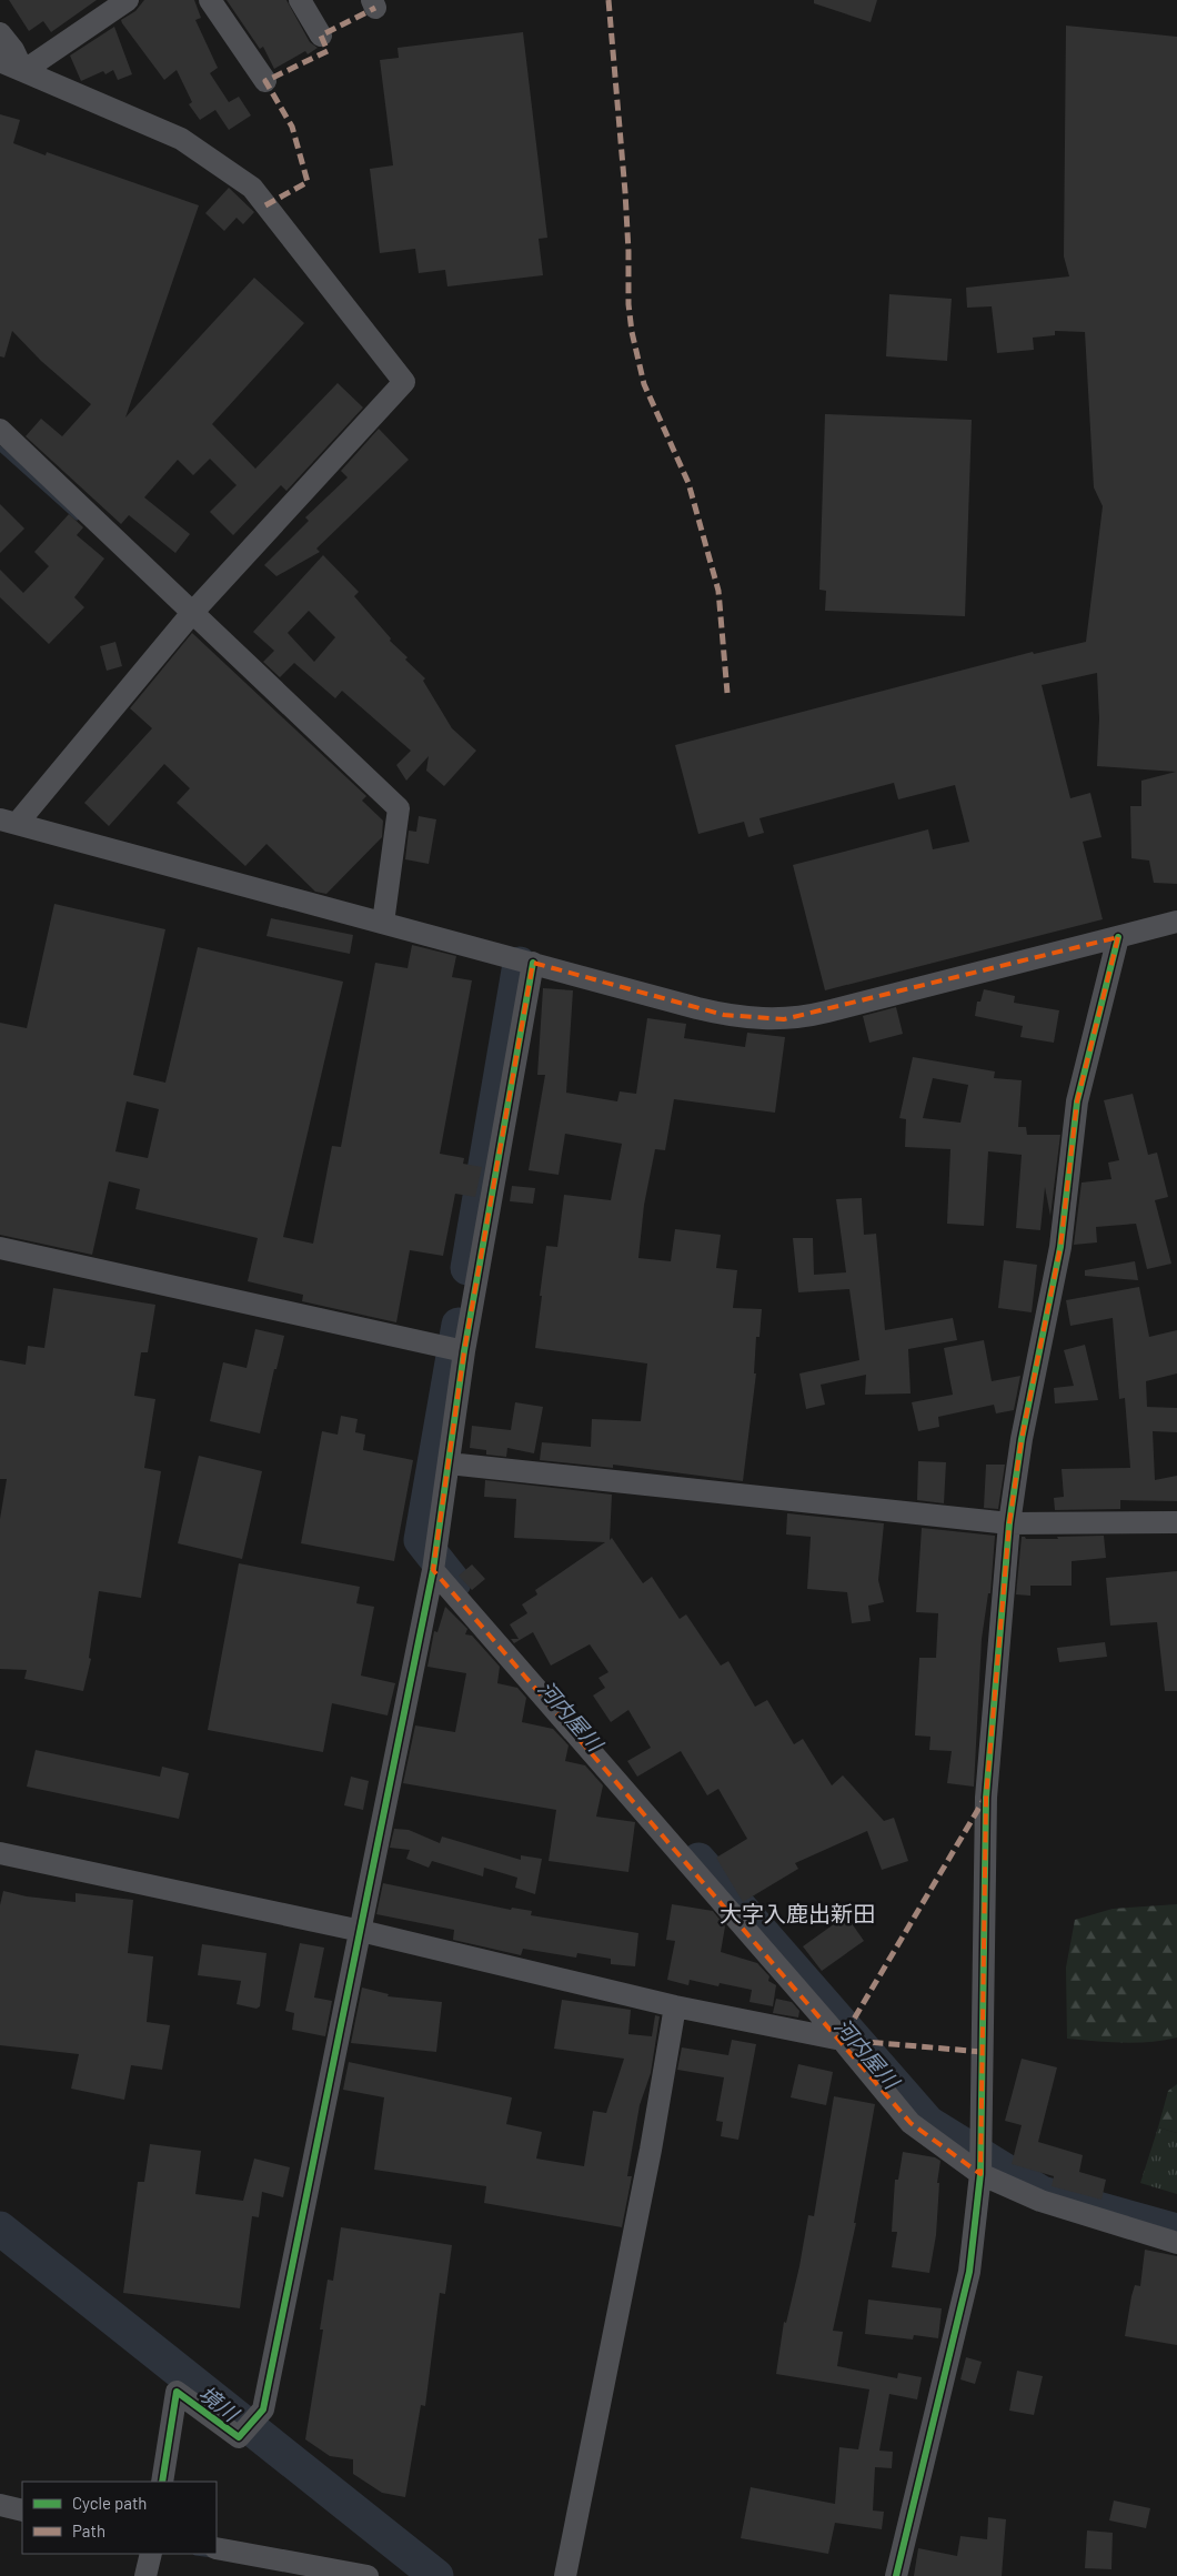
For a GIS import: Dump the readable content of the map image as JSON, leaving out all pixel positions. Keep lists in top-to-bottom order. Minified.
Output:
{"districts":["大字入鹿出新田"],"water":["河内屋川","境川"],"legend":["Cycle path","Path"]}
